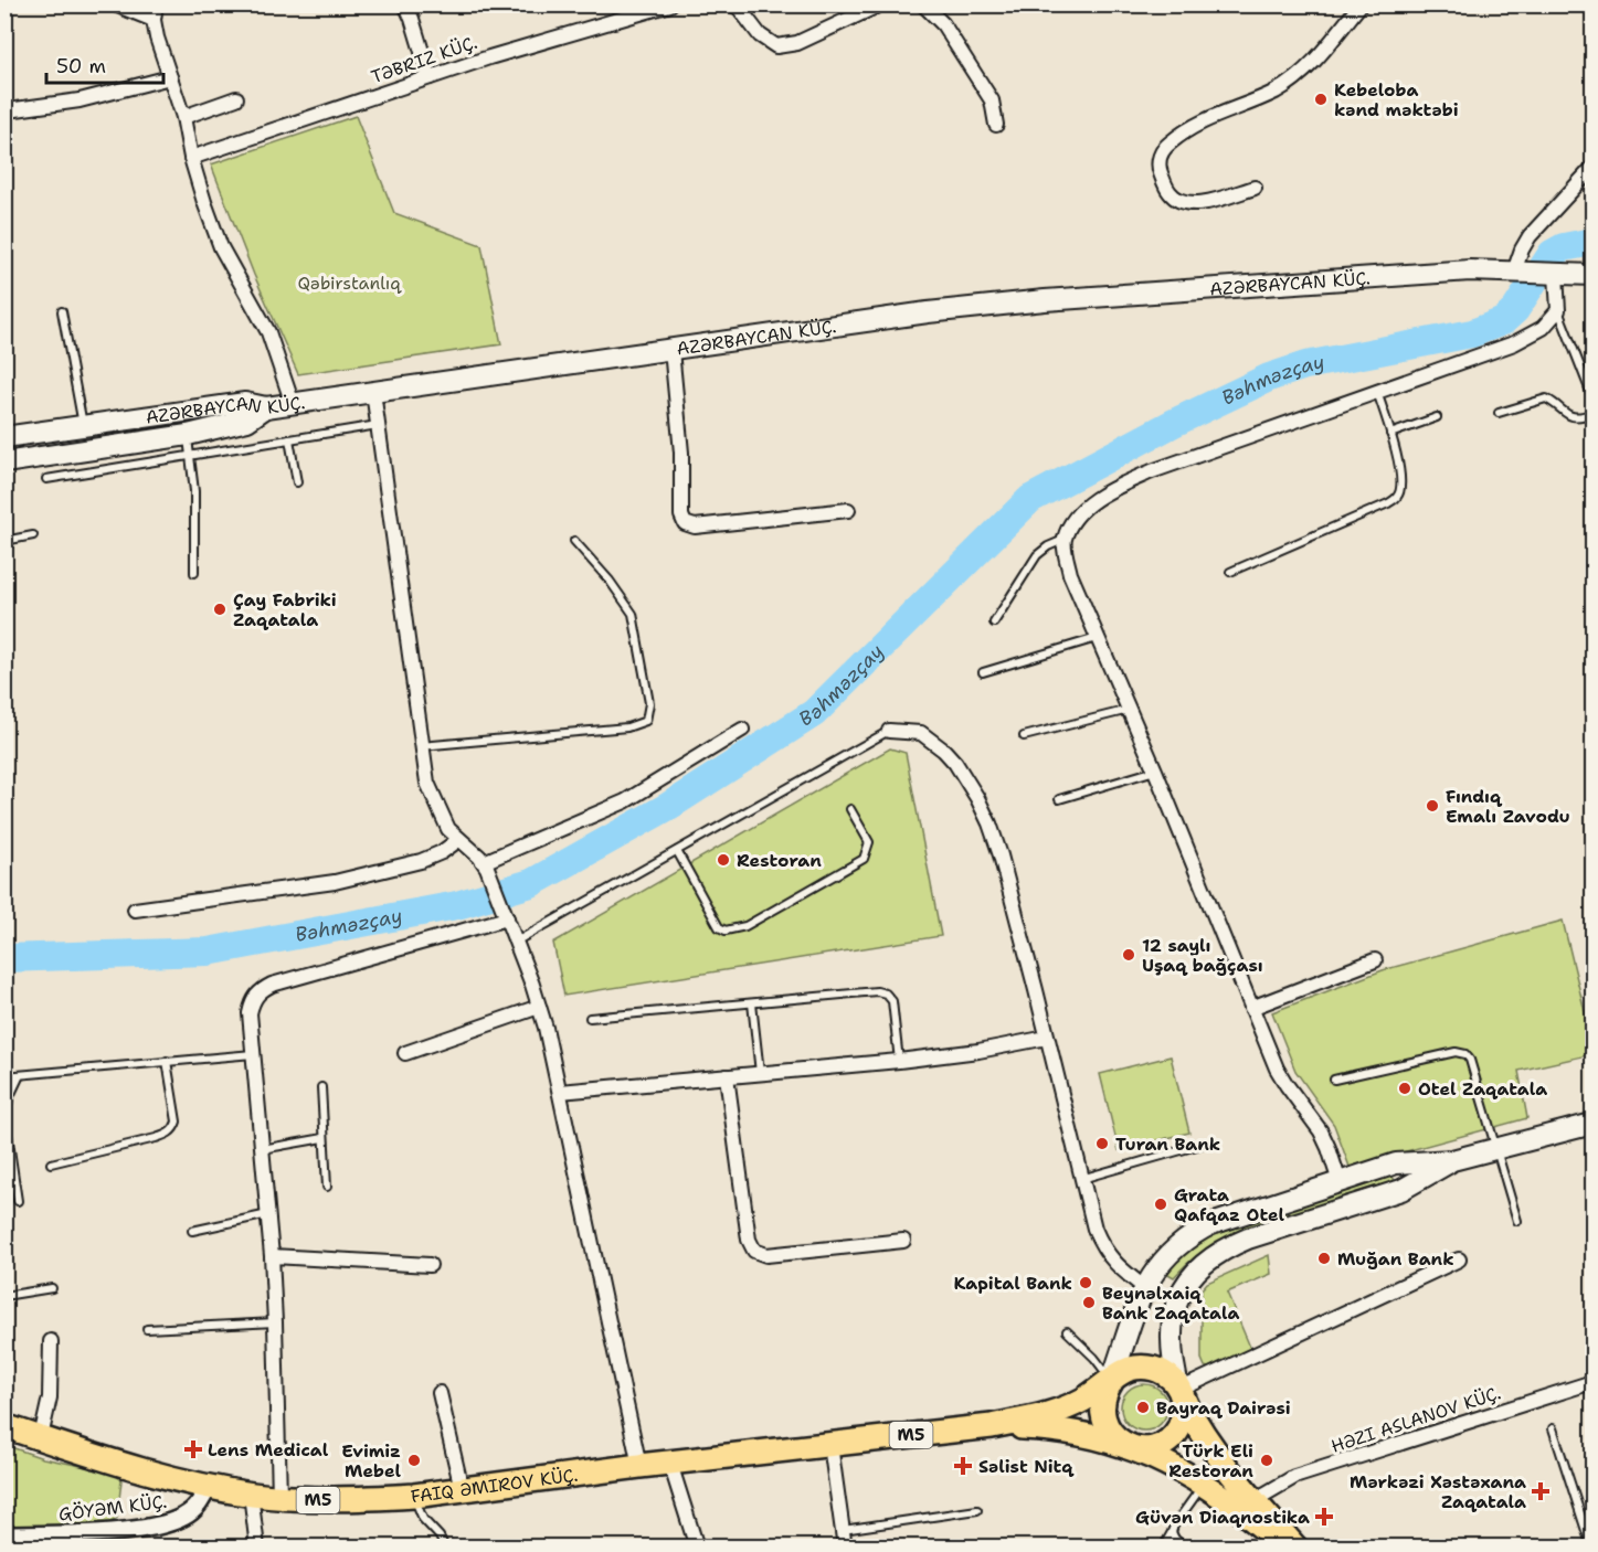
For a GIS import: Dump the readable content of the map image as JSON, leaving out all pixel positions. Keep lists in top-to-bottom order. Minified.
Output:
{"streets":{"highway":["M5","FAIQ ƏMIROV KÜÇ."],"main road":["AZƏRBAYCAN KÜÇ."],"street":["TƏBRIZ KÜÇ.","HƏZI ASLANOV KÜÇ.","GÖYƏM KÜÇ."]},"crossings":[["FAIQ ƏMIROV KÜÇ.","GÖYƏM KÜÇ."]],"water":["Bəhməzçay"],"parks":["Qəbirstanlıq"],"places":{"other":["Kebeloba kənd məktəbi","Çay Fabriki Zaqatala","Fındıq Emalı Zavodu","Restoran","12 saylı Uşaq bağçası","Otel Zaqatala","Turan Bank","Grata Qafqaz Otel","Muğan Bank","Kapital Bank","Beynəlxaiq Bank Zaqatala","Bayraq Dairəsi","Evimiz Mebel","Türk Eli Restoran"],"health":["Lens Medical","Səlist Nitq","Mərkəzi Xəstəxana Zaqatala","Güvən Diaqnostika"]},"scale_bar":"50 m"}
